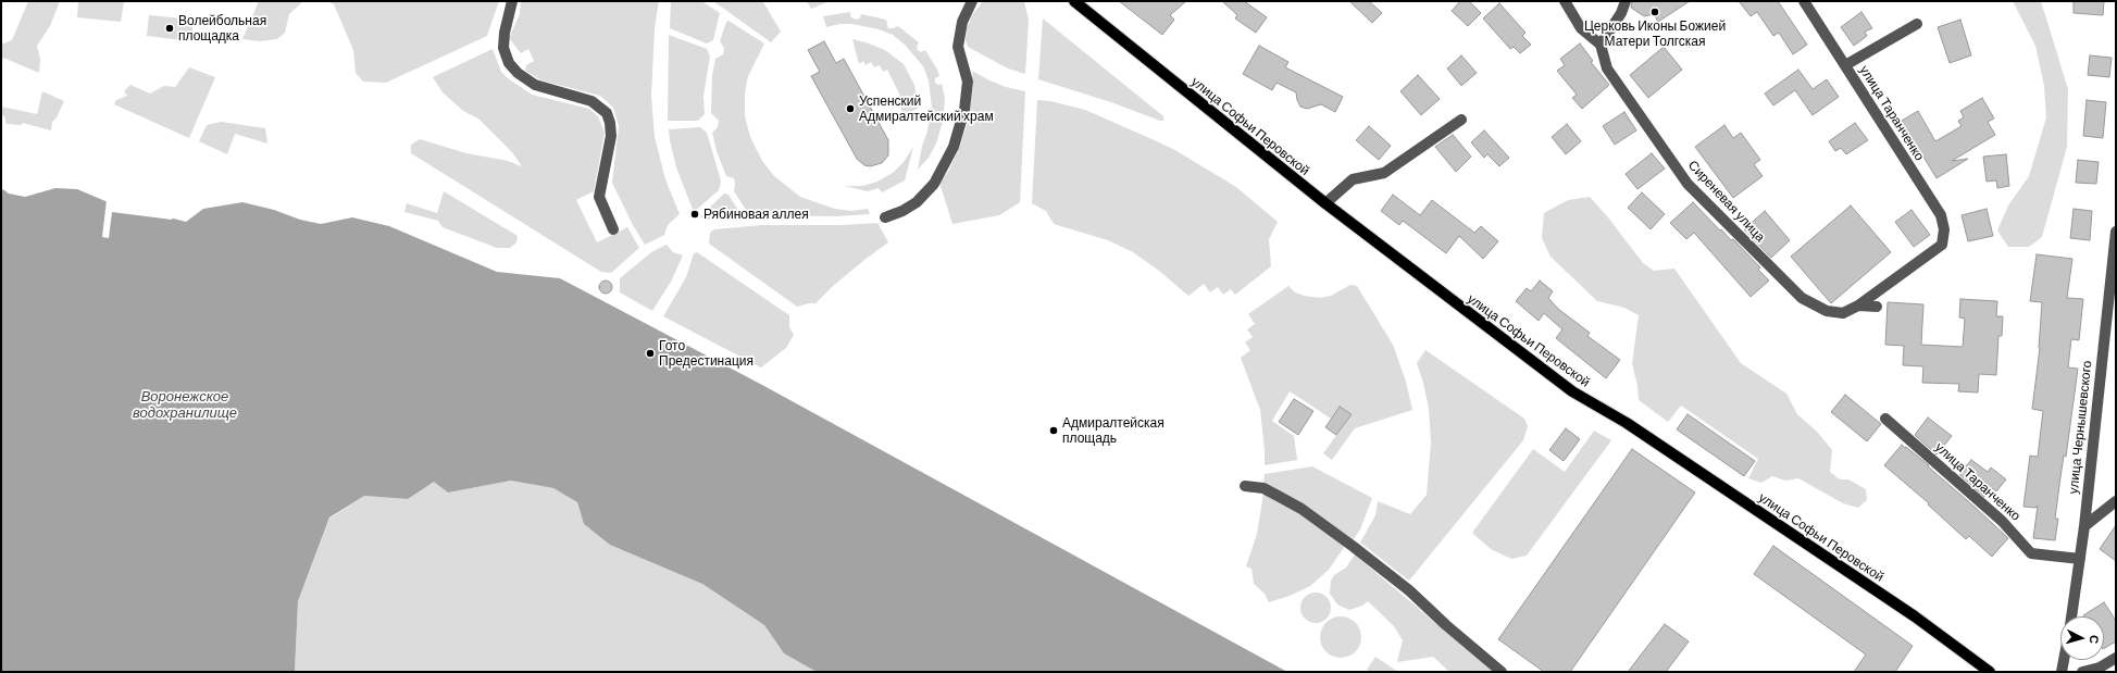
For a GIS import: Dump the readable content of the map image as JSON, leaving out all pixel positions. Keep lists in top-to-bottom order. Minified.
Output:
{"streets":{"main road":["улица Софьи Перовской"],"street":["улица Таранченко","Сиреневая улица","улица Чернышевского"]},"crossings":[["улица Таранченко","Сиреневая улица"],["улица Таранченко","улица Чернышевского"]],"water":["Воронежское водохранилище"],"places":["Церковь Иконы Божией Матери Толгская","Волейбольная площадка","Успенский Адмиралтейский храм","Рябиновая аллея","Гото Предестинация","Адмиралтейская площадь"],"north":"right"}
